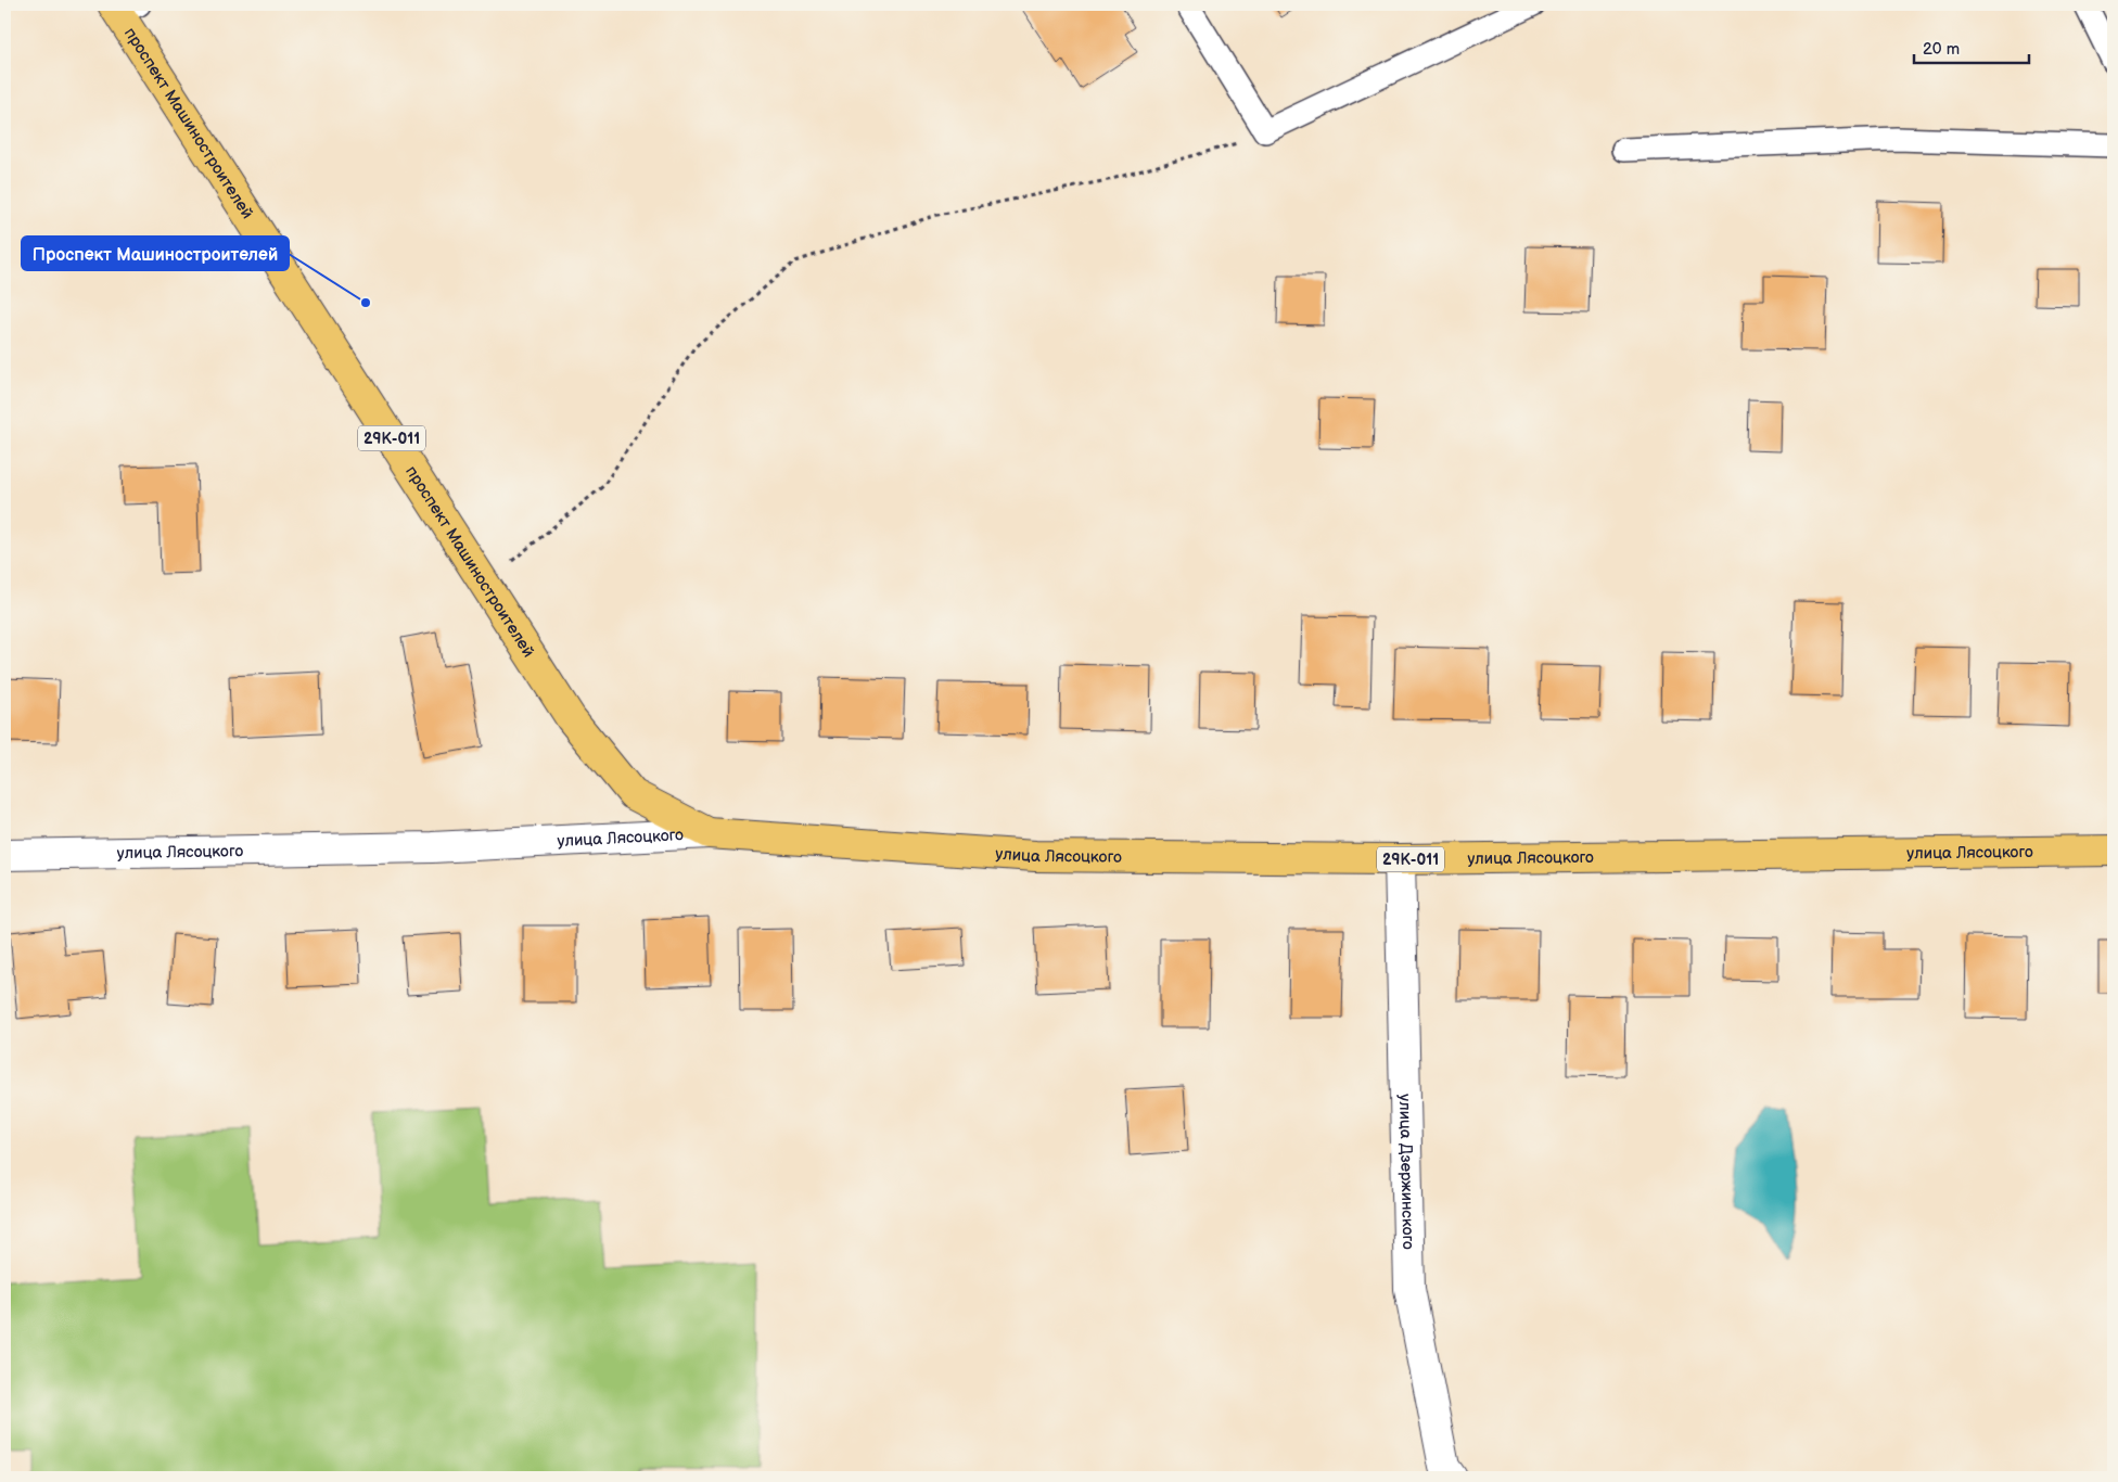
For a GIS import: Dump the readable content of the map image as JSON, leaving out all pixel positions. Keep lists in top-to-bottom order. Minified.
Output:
{"streets":{"main road":["проспект Машиностроителей","29К-011","улица Лясоцкого"],"street":["улица Дзержинского"]},"crossings":[["проспект Машиностроителей","улица Лясоцкого"],["улица Лясоцкого","улица Дзержинского"]],"places":["Проспект Машиностроителей"],"scale_bar":"20 m"}
